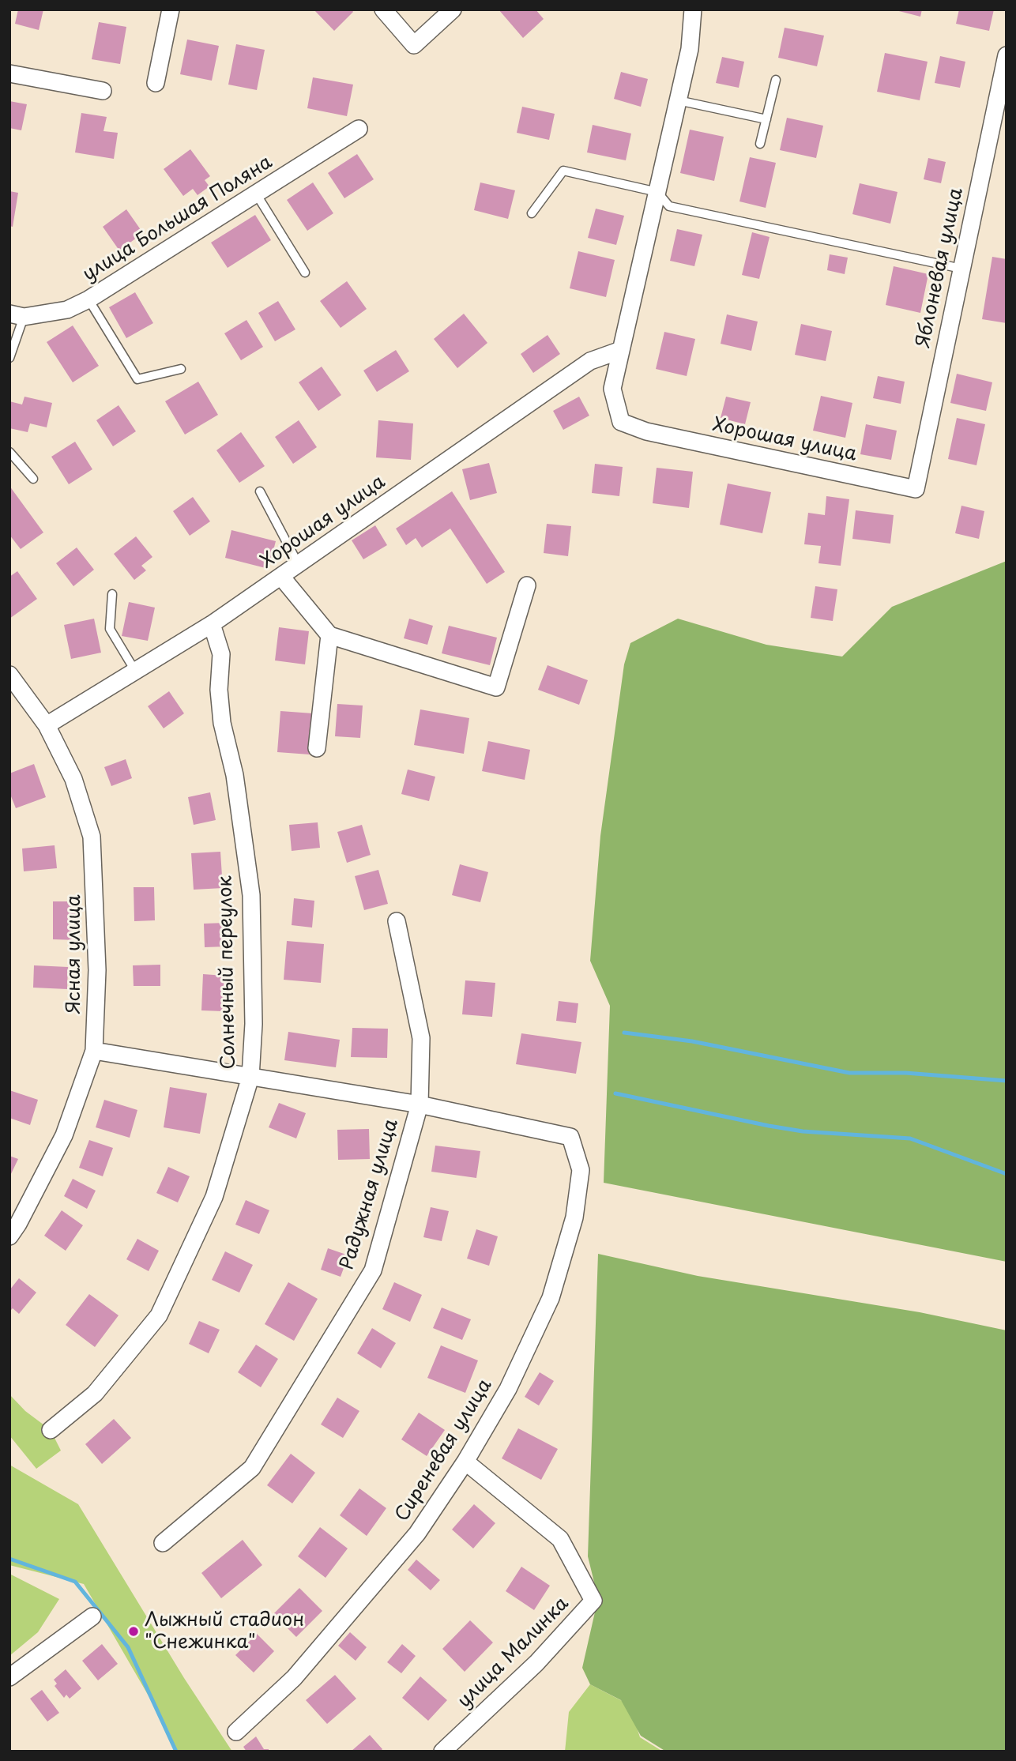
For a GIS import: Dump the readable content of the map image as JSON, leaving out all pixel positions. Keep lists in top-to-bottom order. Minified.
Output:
{"streets":{"street":["улица Большая Поляна","Яблоневая улица","Хорошая улица","Ясная улица","Солнечный переулок","Радужная улица","Сиреневая улица","улица Малинка"]},"crossings":[["Яблоневая улица","Хорошая улица"],["Хорошая улица","Ясная улица"],["Хорошая улица","Солнечный переулок"],["Радужная улица","Сиреневая улица"],["Сиреневая улица","улица Малинка"]],"places":["Лыжный стадион \"Снежинка\""]}
